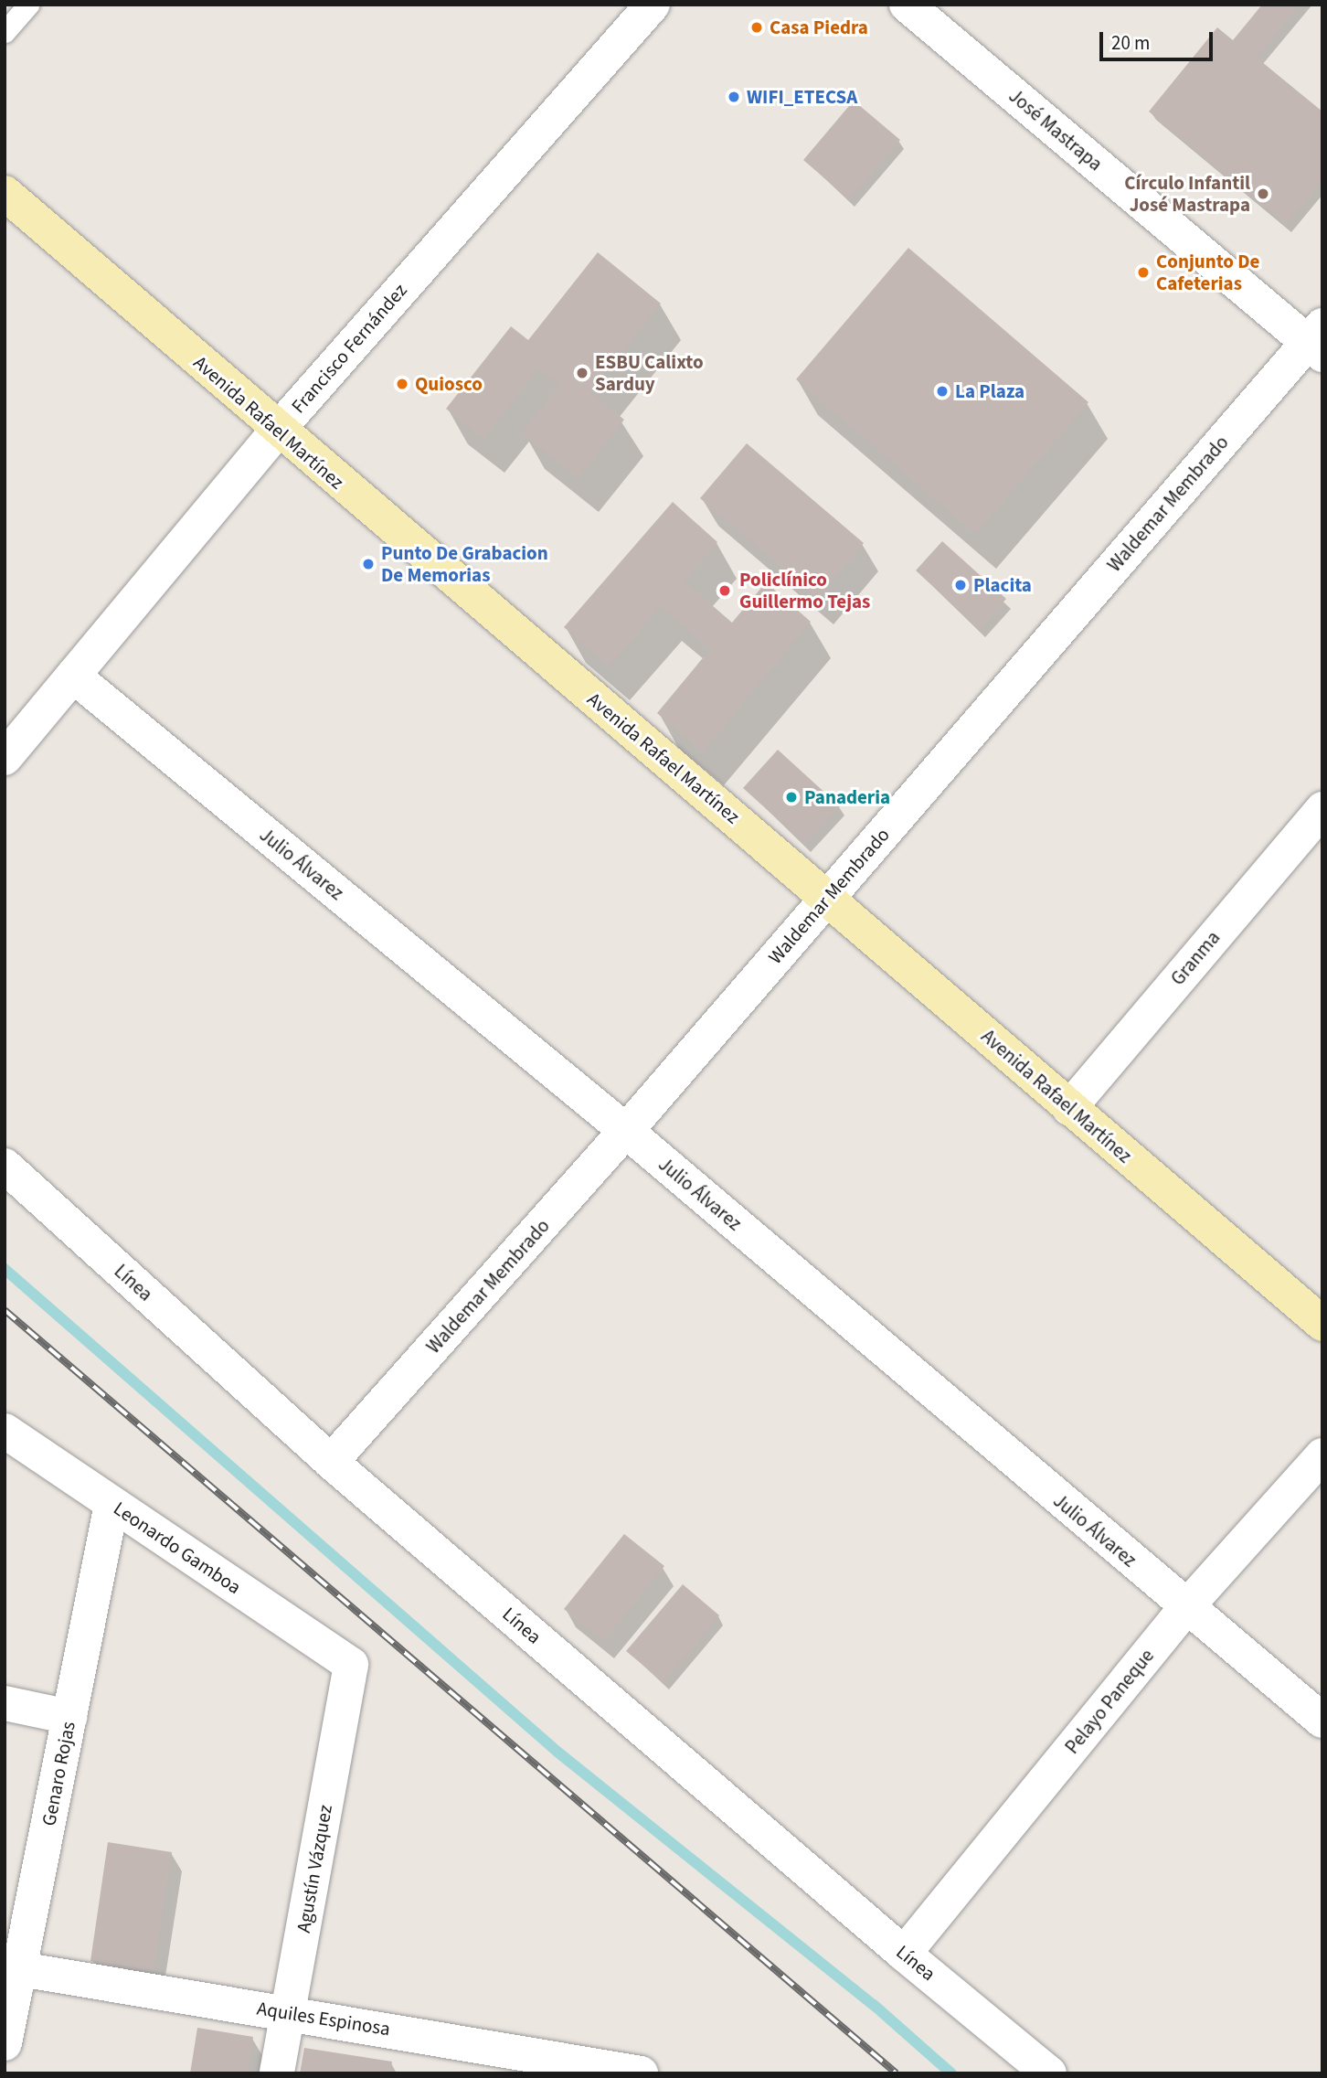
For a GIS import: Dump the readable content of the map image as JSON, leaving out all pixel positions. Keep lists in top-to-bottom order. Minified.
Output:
{"streets":{"main road":["Avenida Rafael Martínez"],"street":["José Mastrapa","Francisco Fernández","Waldemar Membrado","Julio Álvarez","Granma","Línea","Leonardo Gamboa","Pelayo Paneque","Genaro Rojas","Agustín Vázquez","Aquiles Espinosa"]},"crossings":[["José Mastrapa","Waldemar Membrado"],["Francisco Fernández","Avenida Rafael Martínez"],["Francisco Fernández","Julio Álvarez"],["Avenida Rafael Martínez","Waldemar Membrado"],["Avenida Rafael Martínez","Granma"],["Waldemar Membrado","Julio Álvarez"],["Waldemar Membrado","Línea"],["Julio Álvarez","Pelayo Paneque"],["Línea","Pelayo Paneque"],["Leonardo Gamboa","Genaro Rojas"],["Leonardo Gamboa","Agustín Vázquez"],["Genaro Rojas","Aquiles Espinosa"],["Agustín Vázquez","Aquiles Espinosa"]],"places":["Casa Piedra","WIFI_ETECSA","Círculo Infantil José Mastrapa","Conjunto De Cafeterias","ESBU Calixto Sarduy","Quiosco","La Plaza","Punto De Grabacion De Memorias","Placita","Policlínico Guillermo Tejas","Panaderia"],"scale_bar":"20 m"}
